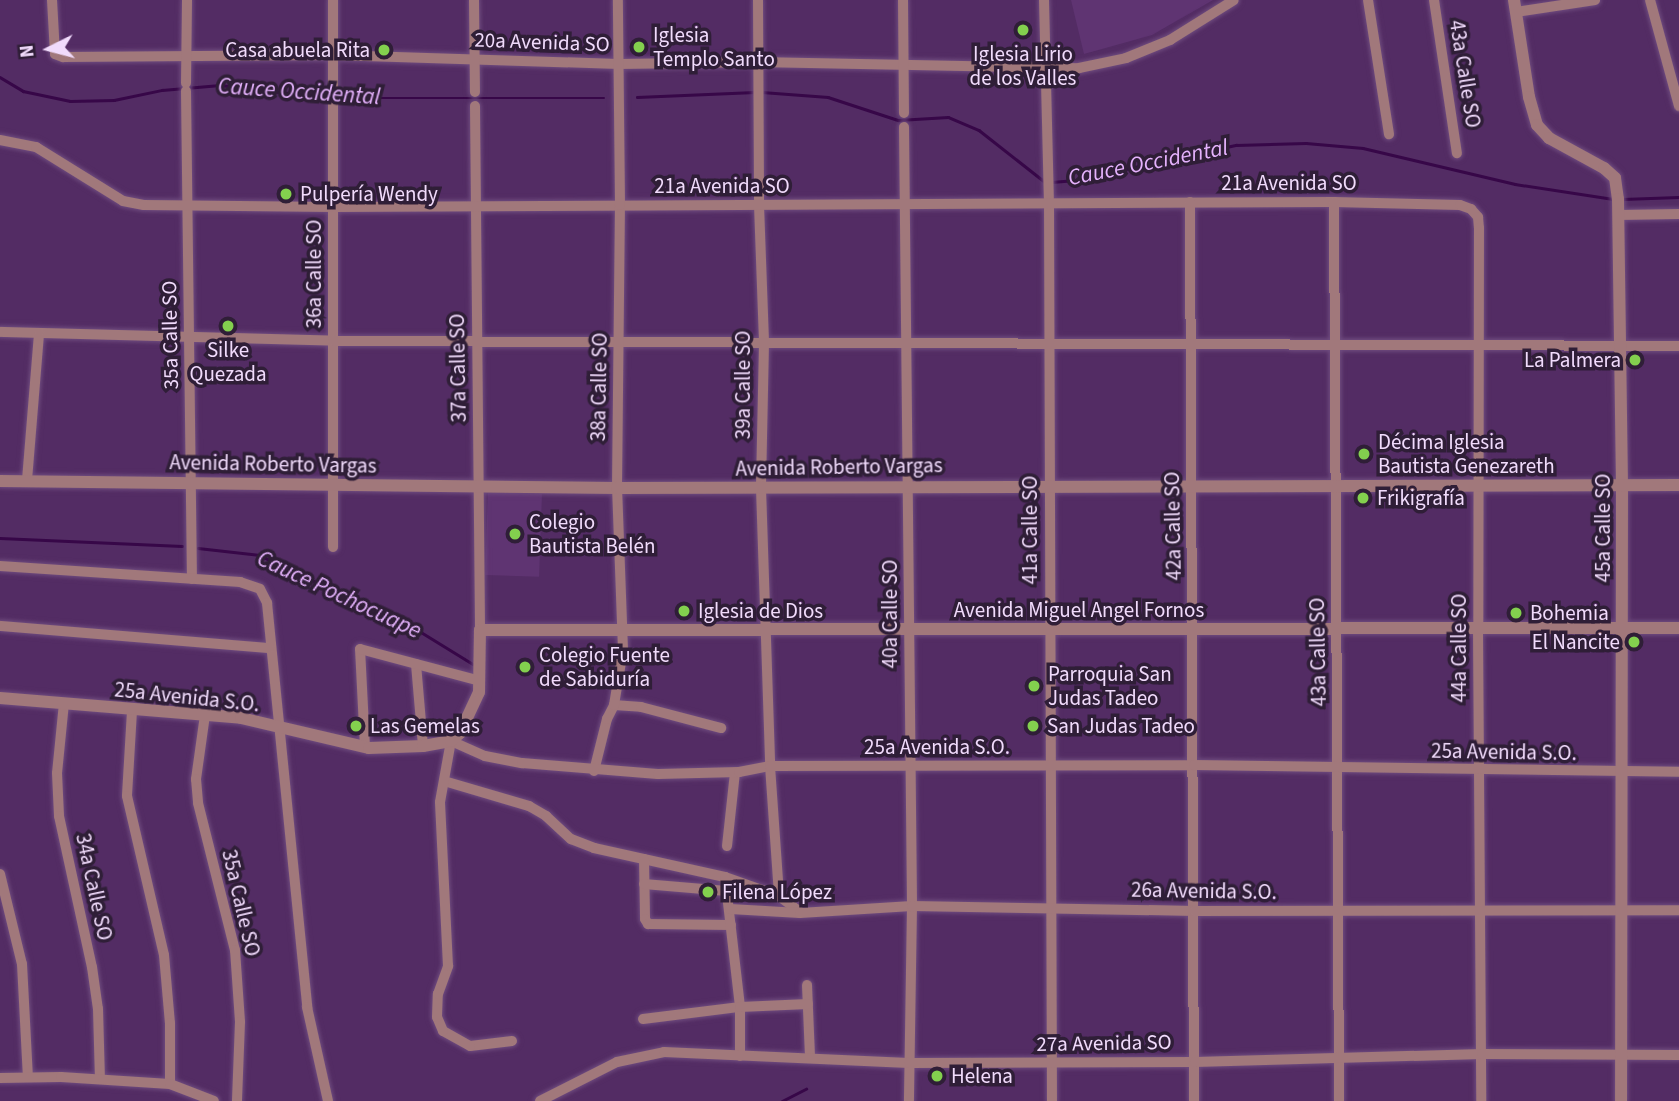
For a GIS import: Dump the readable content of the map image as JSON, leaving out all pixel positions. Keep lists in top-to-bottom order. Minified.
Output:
{"streets":{"street":["20a Avenida SO","43a Calle SO","21a Avenida SO","36a Calle SO","35a Calle SO","37a Calle SO","39a Calle SO","38a Calle SO","Avenida Roberto Vargas","42a Calle SO","45a Calle SO","41a Calle SO","Avenida Miguel Angel Fornos","40a Calle SO","44a Calle SO","25a Avenida S.O.","34a Calle SO","26a Avenida S.O.","27a Avenida SO"]},"crossings":[["20a Avenida SO","36a Calle SO"],["20a Avenida SO","35a Calle SO"],["20a Avenida SO","39a Calle SO"],["20a Avenida SO","38a Calle SO"],["20a Avenida SO","41a Calle SO"],["43a Calle SO","21a Avenida SO"],["43a Calle SO","Avenida Roberto Vargas"],["43a Calle SO","Avenida Miguel Angel Fornos"],["43a Calle SO","25a Avenida S.O."],["43a Calle SO","26a Avenida S.O."],["43a Calle SO","27a Avenida SO"],["21a Avenida SO","36a Calle SO"],["21a Avenida SO","35a Calle SO"],["21a Avenida SO","37a Calle SO"],["21a Avenida SO","39a Calle SO"],["21a Avenida SO","38a Calle SO"],["21a Avenida SO","42a Calle SO"],["21a Avenida SO","41a Calle SO"],["21a Avenida SO","40a Calle SO"],["21a Avenida SO","44a Calle SO"],["36a Calle SO","Avenida Roberto Vargas"],["35a Calle SO","Avenida Roberto Vargas"],["35a Calle SO","25a Avenida S.O."],["37a Calle SO","Avenida Roberto Vargas"],["37a Calle SO","Avenida Miguel Angel Fornos"],["39a Calle SO","Avenida Roberto Vargas"],["39a Calle SO","Avenida Miguel Angel Fornos"],["39a Calle SO","25a Avenida S.O."],["38a Calle SO","Avenida Roberto Vargas"],["38a Calle SO","Avenida Miguel Angel Fornos"],["38a Calle SO","25a Avenida S.O."],["Avenida Roberto Vargas","42a Calle SO"],["Avenida Roberto Vargas","45a Calle SO"],["Avenida Roberto Vargas","41a Calle SO"],["Avenida Roberto Vargas","40a Calle SO"],["Avenida Roberto Vargas","44a Calle SO"],["42a Calle SO","Avenida Miguel Angel Fornos"],["42a Calle SO","25a Avenida S.O."],["42a Calle SO","26a Avenida S.O."],["42a Calle SO","27a Avenida SO"],["45a Calle SO","Avenida Miguel Angel Fornos"],["45a Calle SO","25a Avenida S.O."],["45a Calle SO","26a Avenida S.O."],["45a Calle SO","27a Avenida SO"],["41a Calle SO","Avenida Miguel Angel Fornos"],["41a Calle SO","25a Avenida S.O."],["41a Calle SO","26a Avenida S.O."],["41a Calle SO","27a Avenida SO"],["Avenida Miguel Angel Fornos","40a Calle SO"],["Avenida Miguel Angel Fornos","44a Calle SO"],["40a Calle SO","25a Avenida S.O."],["40a Calle SO","26a Avenida S.O."],["40a Calle SO","27a Avenida SO"],["44a Calle SO","25a Avenida S.O."],["44a Calle SO","26a Avenida S.O."],["44a Calle SO","27a Avenida SO"],["25a Avenida S.O.","34a Calle SO"]],"water":["Cauce Occidental","Cauce Pochocuape"],"places":["Iglesia Lirio de los Valles","Iglesia Templo Santo","Casa abuela Rita","Pulpería Wendy","Silke Quezada","La Palmera","Décima Iglesia Bautista Genezareth","Frikigrafía","Colegio Bautista Belén","Iglesia de Dios","Bohemia","El Nancite","Colegio Fuente de Sabiduría","Parroquia San Judas Tadeo","Las Gemelas","San Judas Tadeo","Filena López","Helena"],"north":"left"}
